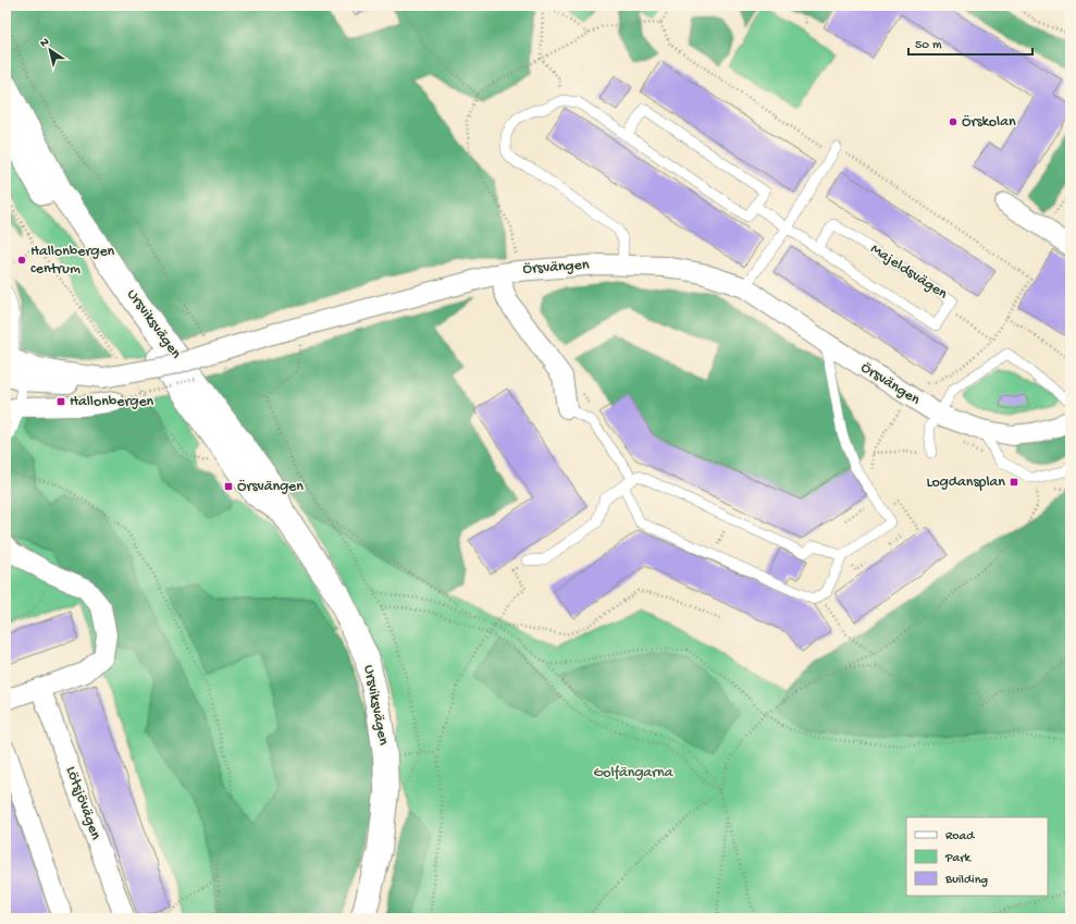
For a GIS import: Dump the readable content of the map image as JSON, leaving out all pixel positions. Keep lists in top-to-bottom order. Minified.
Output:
{"streets":{"street":["Örsvängen","Ursviksvägen","Lötsjövägen"],"lane":["Majeldsvägen"]},"crossings":[["Örsvängen","Ursviksvägen"]],"parks":["Golfängarna"],"places":{"other":["Örskolan","Hallonbergen centrum"],"transit":["Hallonbergen","Logdansplan","Örsvängen"]},"legend":["Road","Park","Building"],"scale_bar":"50 m","north":"top left"}
